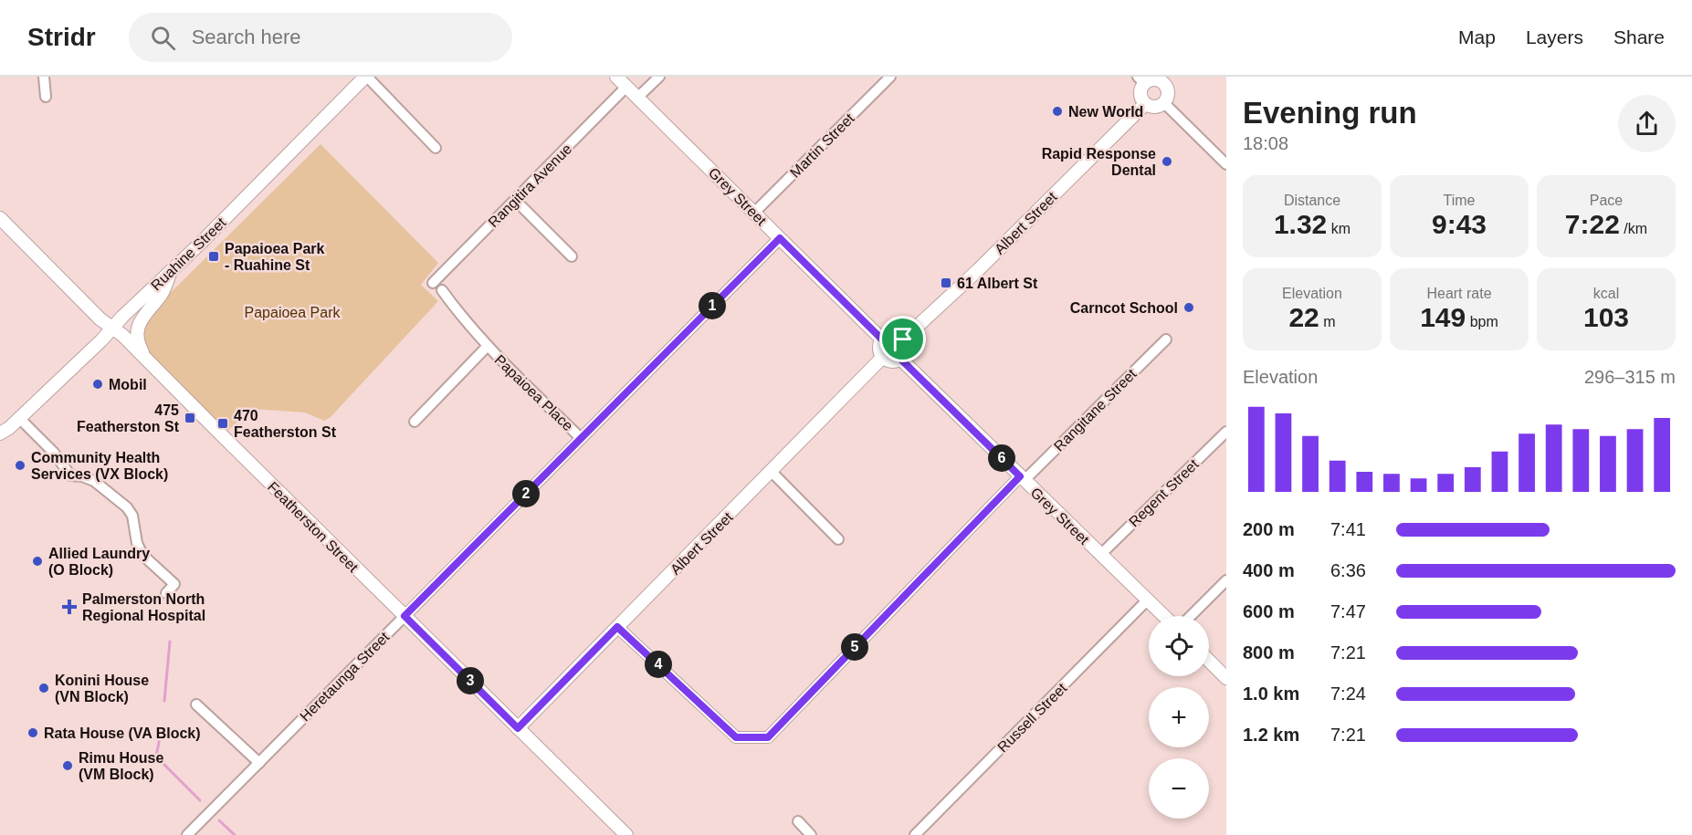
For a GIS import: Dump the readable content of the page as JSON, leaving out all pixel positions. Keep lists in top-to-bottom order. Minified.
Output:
{"streets":{"street":["Martin Street","Rangitira Avenue","Grey Street","Albert Street","Ruahine Street","Papaioea Place","Rangitane Street","Regent Street","Featherston Street","Heretaunga Street","Russell Street"]},"crossings":[["Martin Street","Grey Street"],["Rangitira Avenue","Grey Street"],["Grey Street","Albert Street"],["Grey Street","Rangitane Street"],["Grey Street","Regent Street"],["Grey Street","Heretaunga Street"],["Grey Street","Russell Street"],["Albert Street","Rangitane Street"],["Albert Street","Featherston Street"],["Ruahine Street","Featherston Street"],["Papaioea Place","Heretaunga Street"],["Featherston Street","Heretaunga Street"]],"parks":["Papaioea Park"],"places":{"other":["New World","Rapid Response Dental","Carncot School","Mobil","Community Health Services (VX Block)","Allied Laundry (O Block)","Konini House (VN Block)","Rata House (VA Block)","Rimu House (VM Block)"],"transit":["Papaioea Park - Ruahine St","61 Albert St","475 Featherston St","470 Featherston St"],"health":["Palmerston North Regional Hospital"]},"page":{"header":"Stridr","search":"Search here","nav":["Map","Layers","Share"],"heading":["Evening run","18:08"],"stats":[["Distance","1.32 km"],["Time","9:43"],["Pace","7:22 /km"],["Elevation","22 m"],["Heart rate","149 bpm"],["kcal","103"]],"pins":["1","6","2","5","4","3"],"chart":["Elevation","296–315 m"],"list":[{"name":"200 m","note":"7:41"},{"name":"400 m","note":"6:36"},{"name":"600 m","note":"7:47"},{"name":"800 m","note":"7:21"},{"name":"1.0 km","note":"7:24"},{"name":"1.2 km","note":"7:21"}],"map_buttons":["+","−"]}}
